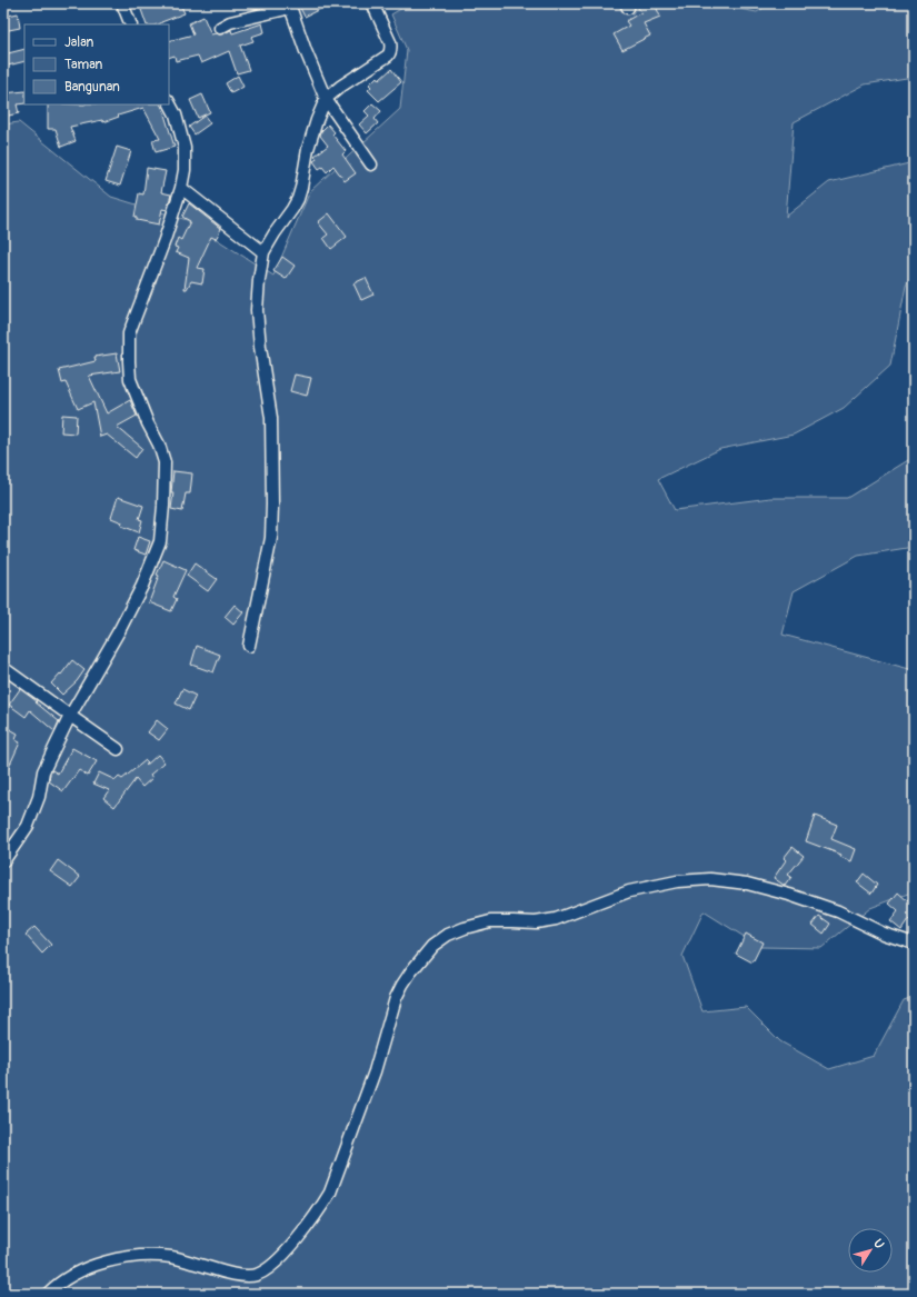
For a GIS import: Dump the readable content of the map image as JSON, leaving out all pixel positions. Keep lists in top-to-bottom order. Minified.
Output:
{"legend":["Jalan","Taman","Bangunan"],"north":"top right"}
